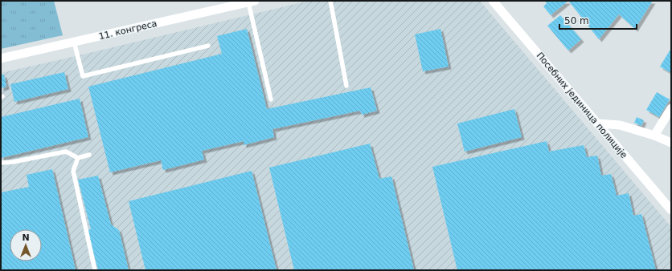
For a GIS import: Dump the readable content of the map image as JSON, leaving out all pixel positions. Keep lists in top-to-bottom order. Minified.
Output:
{"streets":{"street":["11. конгреса","Посебних јединица полиције"]},"scale_bar":"50 m","north":"top"}
